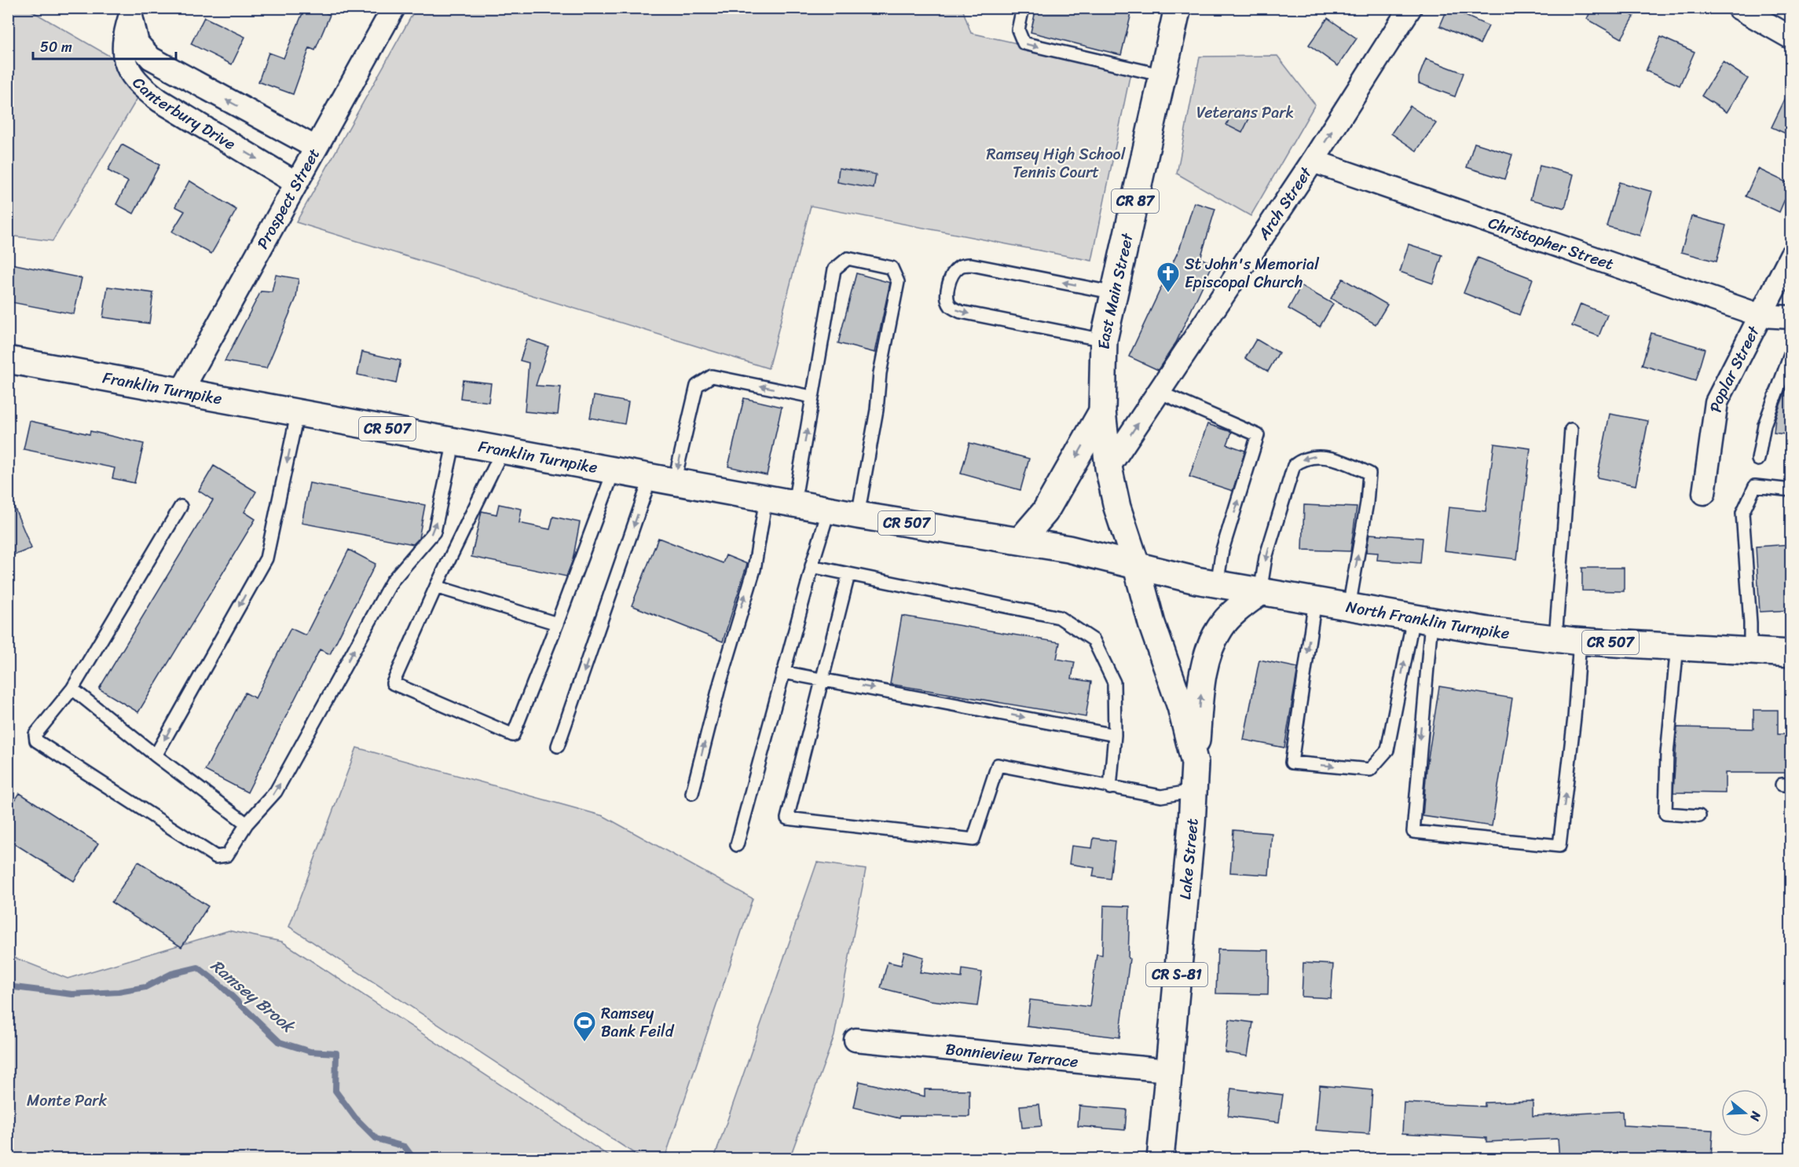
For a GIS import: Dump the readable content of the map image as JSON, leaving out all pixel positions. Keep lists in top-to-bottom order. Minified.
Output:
{"streets":{"main road":["CR 87","East Main Street","Franklin Turnpike","CR 507","North Franklin Turnpike","Lake Street","CR S-81"],"street":["Canterbury Drive","Prospect Street","Arch Street","Christopher Street","Poplar Street","Bonnieview Terrace"]},"crossings":[["Canterbury Drive","Prospect Street"],["Prospect Street","Franklin Turnpike"],["Arch Street","Christopher Street"],["Arch Street","East Main Street"],["Christopher Street","Poplar Street"],["East Main Street","North Franklin Turnpike"],["East Main Street","Lake Street"],["Franklin Turnpike","North Franklin Turnpike"],["North Franklin Turnpike","Lake Street"],["Lake Street","Bonnieview Terrace"]],"one_way":["Arch Street"],"water":["Ramsey Brook"],"parks":["Veterans Park","Ramsey High School Tennis Court","Monte Park"],"places":{"church":["St John's Memorial Episcopal Church"],"sports":["Ramsey Bank Feild"]},"scale_bar":"50 m","north":"right"}
